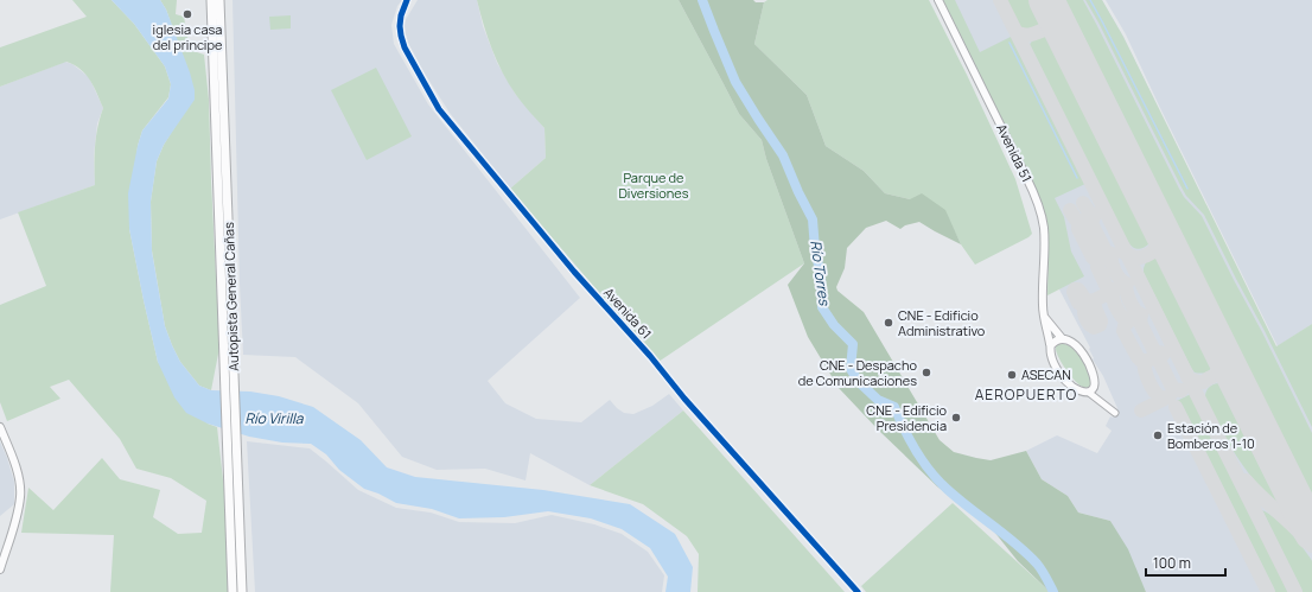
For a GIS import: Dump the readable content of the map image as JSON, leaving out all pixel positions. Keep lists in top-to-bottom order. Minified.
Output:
{"streets":{"highway":["Autopista General Cañas"],"main road":["Avenida 51"],"street":["Avenida 61"]},"districts":["AEROPUERTO"],"water":["Río Torres","Río Virilla"],"parks":["Parque de Diversiones"],"places":["iglesia casa del principe","CNE - Edificio Administrativo","CNE - Despacho de Comunicaciones","ASECAN","CNE - Edificio Presidencia","Estación de Bomberos 1-10"],"scale_bar":"100 m"}
